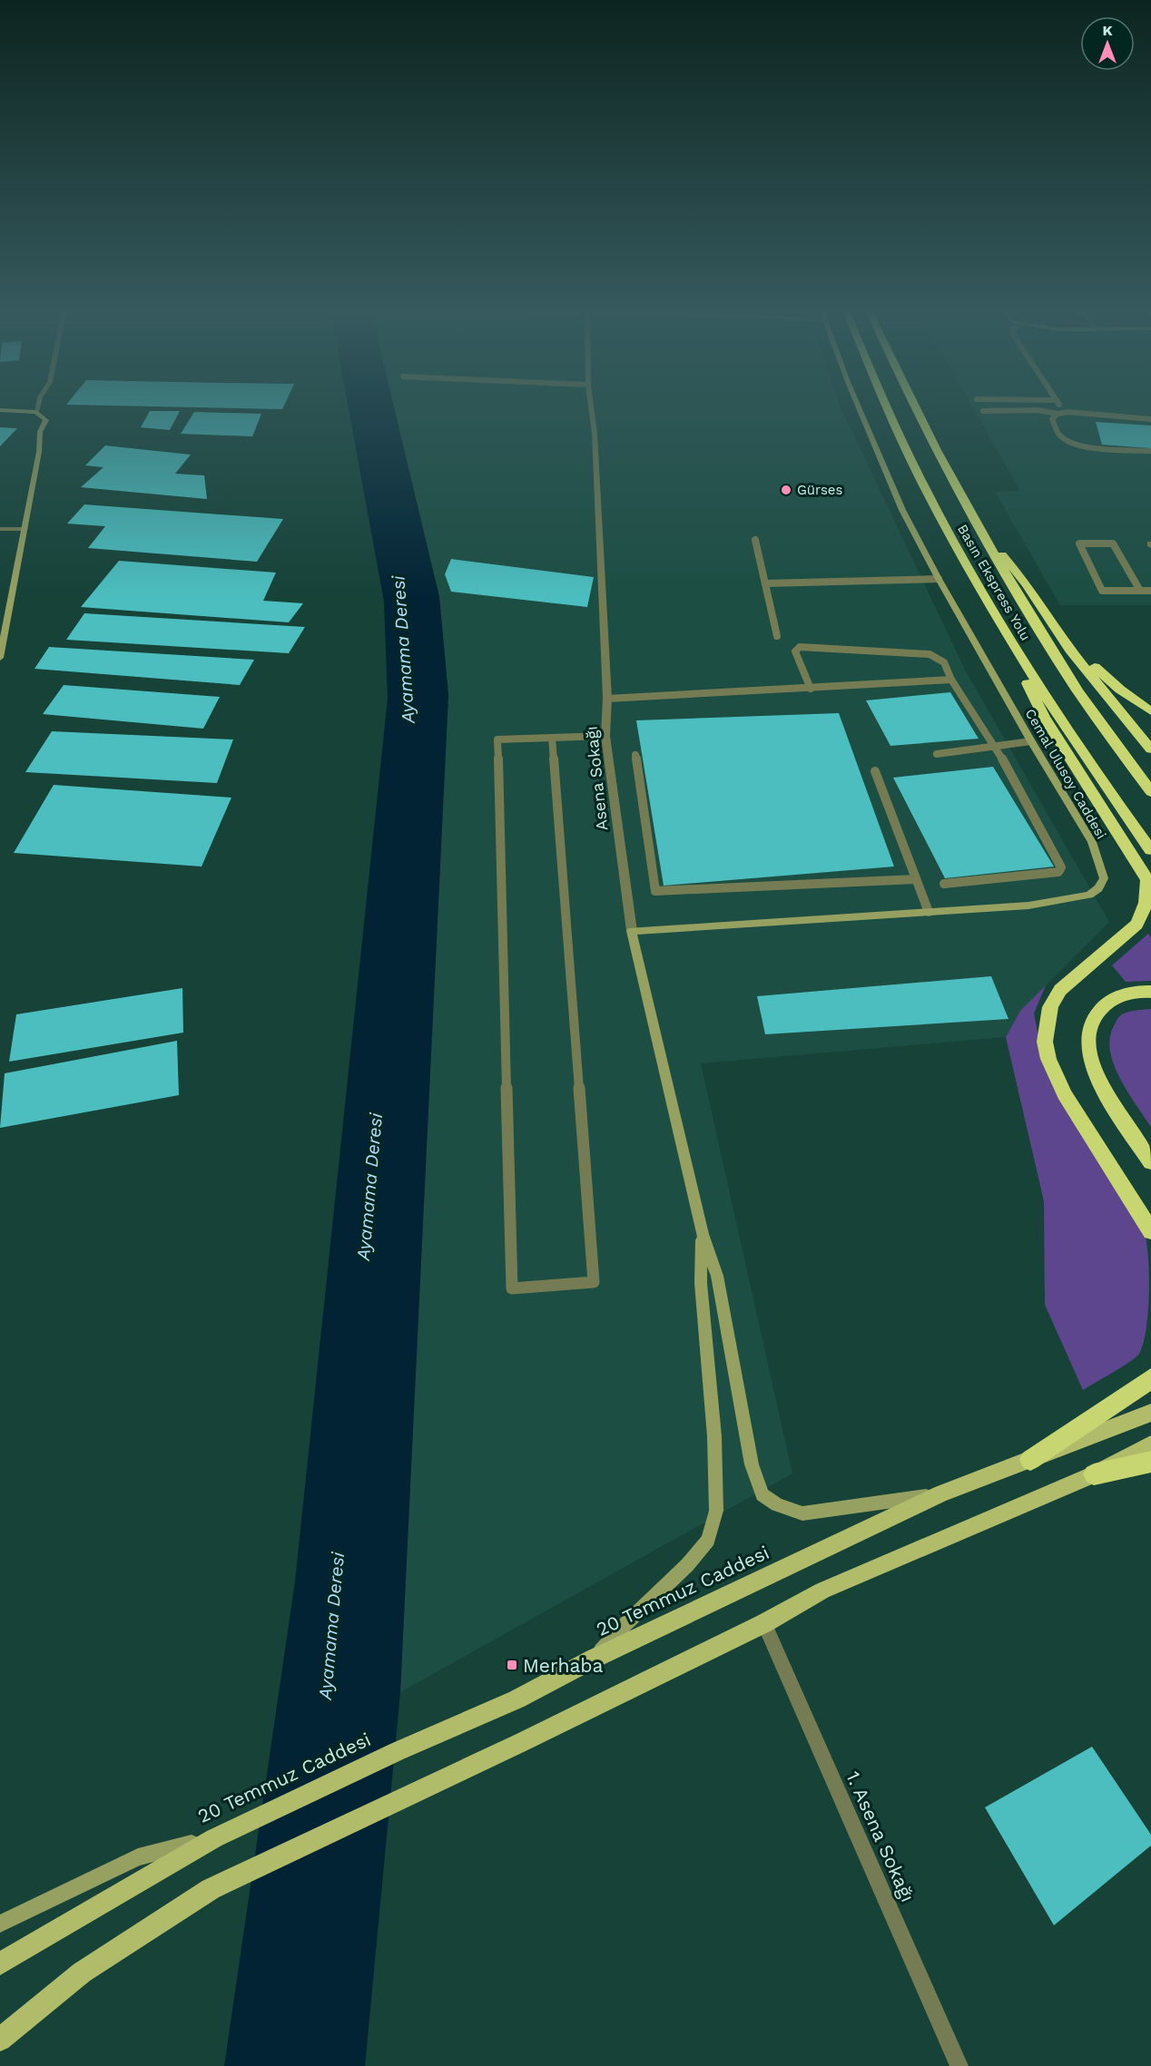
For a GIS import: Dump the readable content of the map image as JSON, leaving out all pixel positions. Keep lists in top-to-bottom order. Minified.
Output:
{"streets":{"highway":["Basın Ekspress Yolu"],"main road":["Cemal Ulusoy Caddesi","Asena Sokağı","20 Temmuz Caddesi"],"street":["1. Asena Sokağı"]},"crossings":[["Cemal Ulusoy Caddesi","Asena Sokağı"]],"water":["Ayamama Deresi"],"places":{"other":["Gürses"],"transit":["Merhaba"]},"north":"top"}
